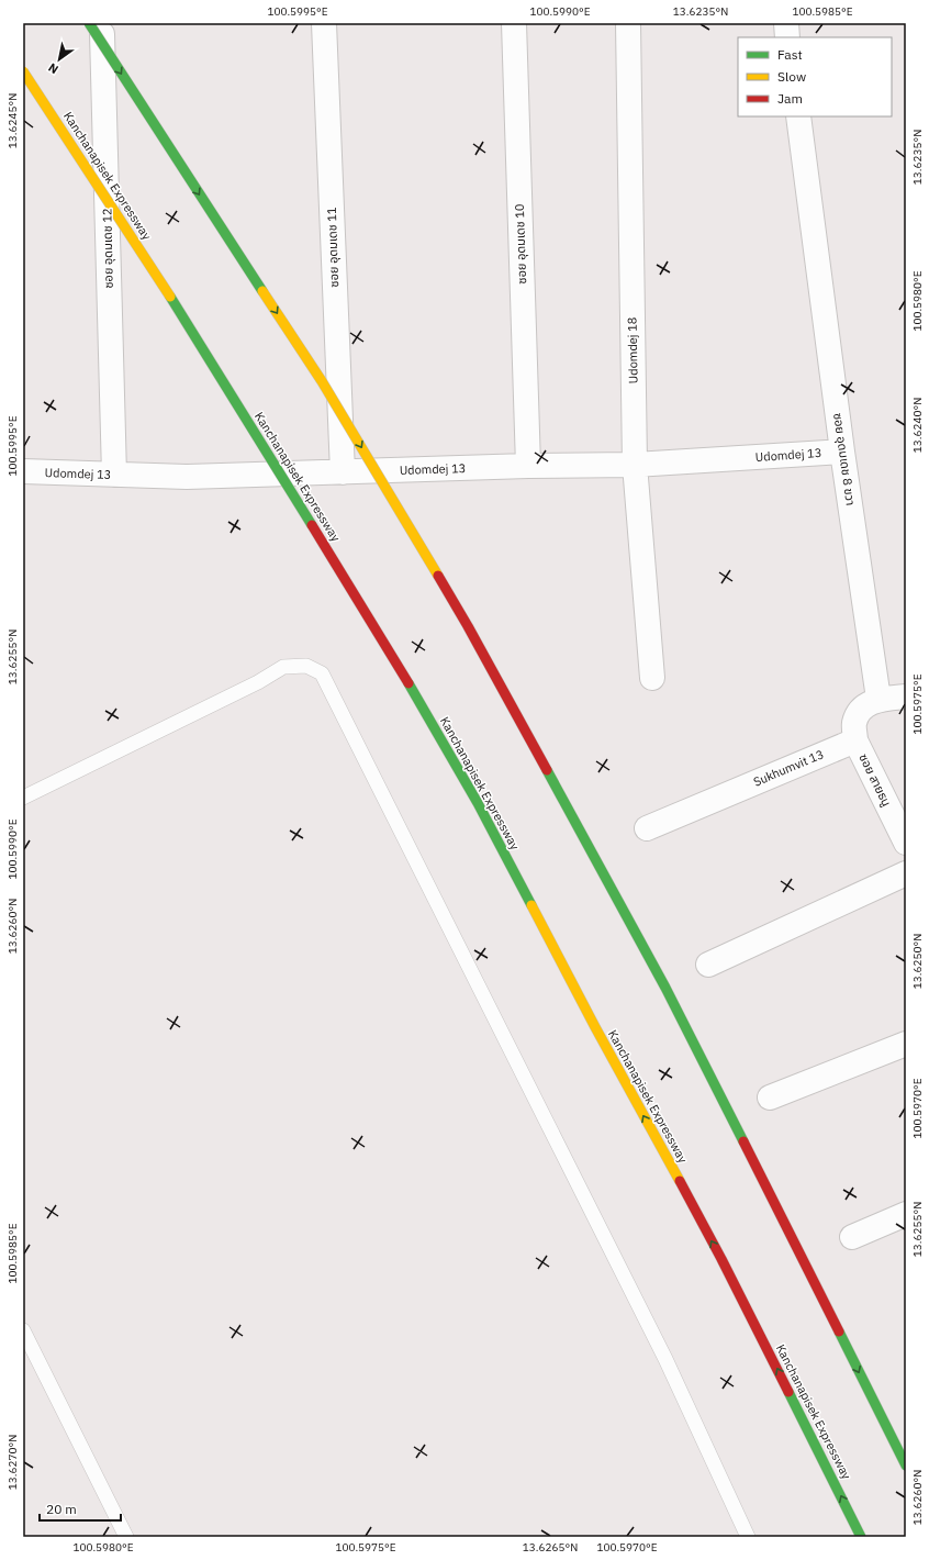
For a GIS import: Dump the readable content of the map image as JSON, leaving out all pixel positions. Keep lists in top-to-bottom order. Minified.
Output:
{"streets":{"highway":["Kanchanapisek Expressway"],"street":["ซอย อุดมเดช 10","ซอย อุดมเดช 11","ซอย อุดมเดช 12","Udomdej 18","Udomdej 13","ซอย อุดมเดช 8 ขวา","Sukhumvit 13","ซอย สายธนู"]},"crossings":[["ซอย อุดมเดช 10","Udomdej 13"],["ซอย อุดมเดช 11","Udomdej 13"],["ซอย อุดมเดช 12","Udomdej 13"],["Udomdej 18","Udomdej 13"],["Udomdej 13","ซอย อุดมเดช 8 ขวา"],["Sukhumvit 13","ซอย สายธนู"]],"legend":["Fast","Slow","Jam"],"scale_bar":"20 m","north":"bottom left","coordinates":["100.5995°E","100.5990°E","13.6235°N","100.5985°E","13.6245°N","100.5980°E","13.6240°N","13.6255°N","100.5975°E","13.6260°N","13.6250°N","100.5970°E","13.6270°N","13.6265°N"]}
